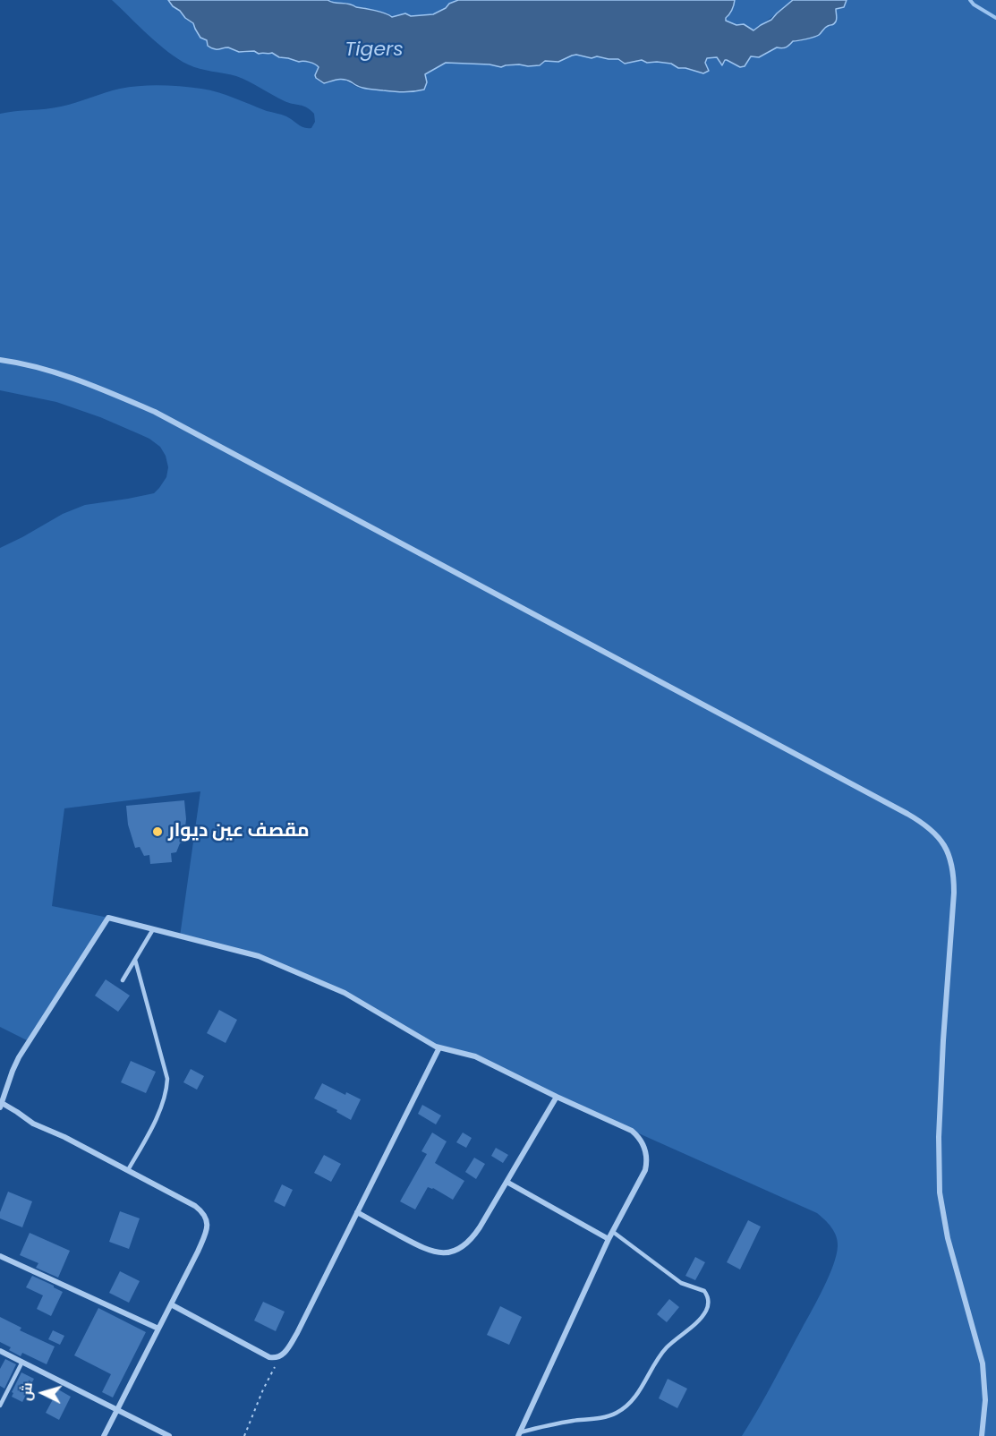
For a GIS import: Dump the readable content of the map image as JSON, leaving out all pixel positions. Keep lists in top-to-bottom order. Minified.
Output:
{"water":["Tigers"],"places":["مقصف عين ديوار"],"north":"left"}
